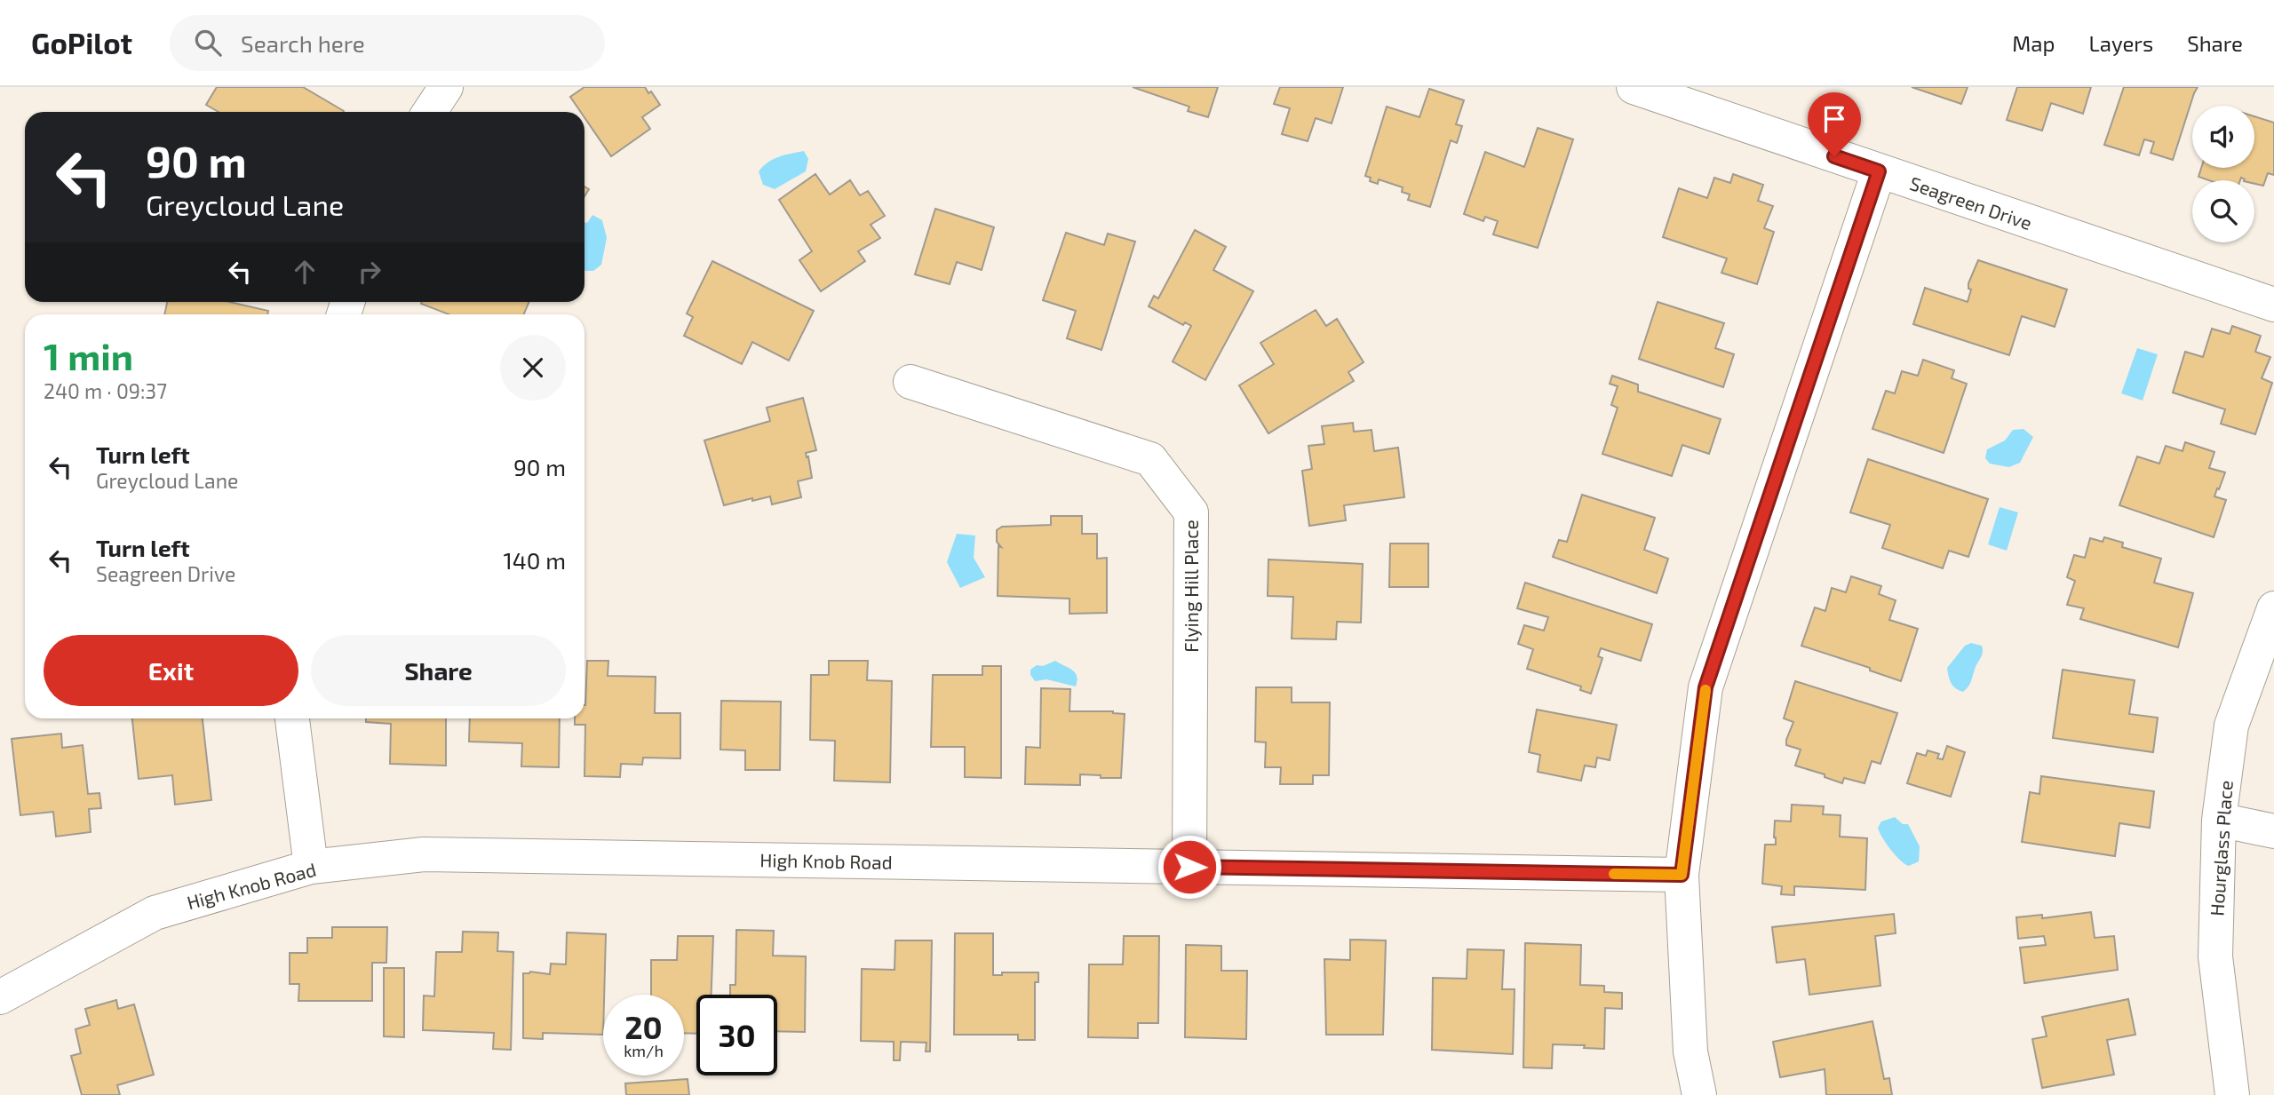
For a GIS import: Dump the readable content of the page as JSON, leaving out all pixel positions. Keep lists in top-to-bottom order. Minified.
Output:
{"streets":{"street":["Seagreen Drive","Flying Hill Place","Hourglass Place","High Knob Road"]},"crossings":[["Flying Hill Place","High Knob Road"]],"page":{"header":"GoPilot","search":"Search here","nav":["Map","Layers","Share"],"turn":["90 m","Greycloud Lane"],"heading":["1 min","240 m · 09:37"],"list":[{"name":"Turn left","note":"Greycloud Lane","value":"90 m"},{"name":"Turn left","note":"Seagreen Drive","value":"140 m"}],"buttons":["Exit","Share"],"speed":"20 km/h","limit":"30"}}
